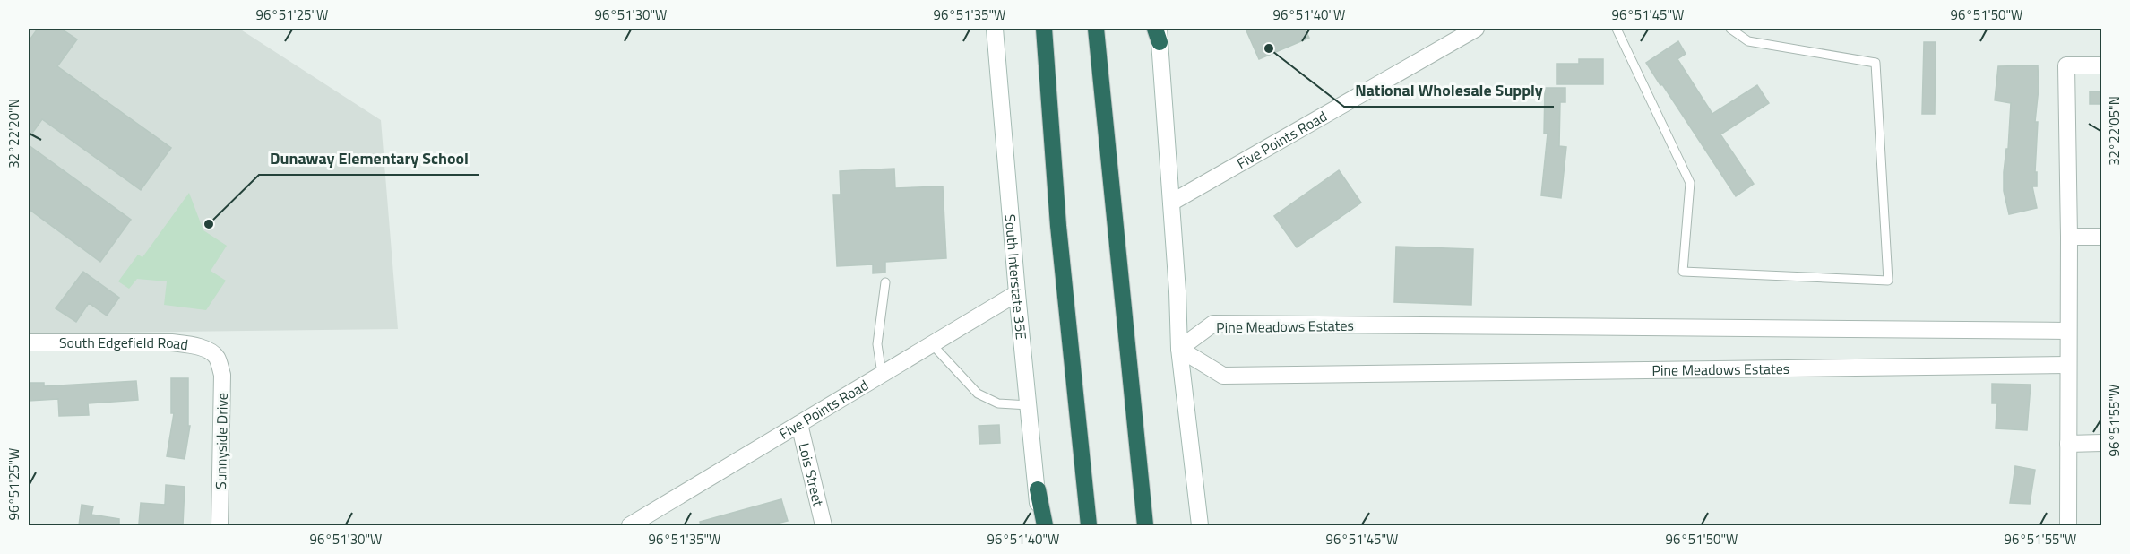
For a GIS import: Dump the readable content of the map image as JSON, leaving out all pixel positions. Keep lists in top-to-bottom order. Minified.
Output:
{"streets":{"street":["Five Points Road","South Interstate 35E","Pine Meadows Estates","South Edgefield Road","Sunnyside Drive","Lois Street"]},"crossings":[["Five Points Road","South Interstate 35E"],["Five Points Road","Lois Street"],["South Edgefield Road","Sunnyside Drive"]],"places":["National Wholesale Supply","Dunaway Elementary School"],"coordinates":["96°51'25\"W","96°51'30\"W","96°51'35\"W","96°51'40\"W","96°51'45\"W","96°51'50\"W","32°22'05\"N","32°22'20\"N","96°51'55\"W"]}
